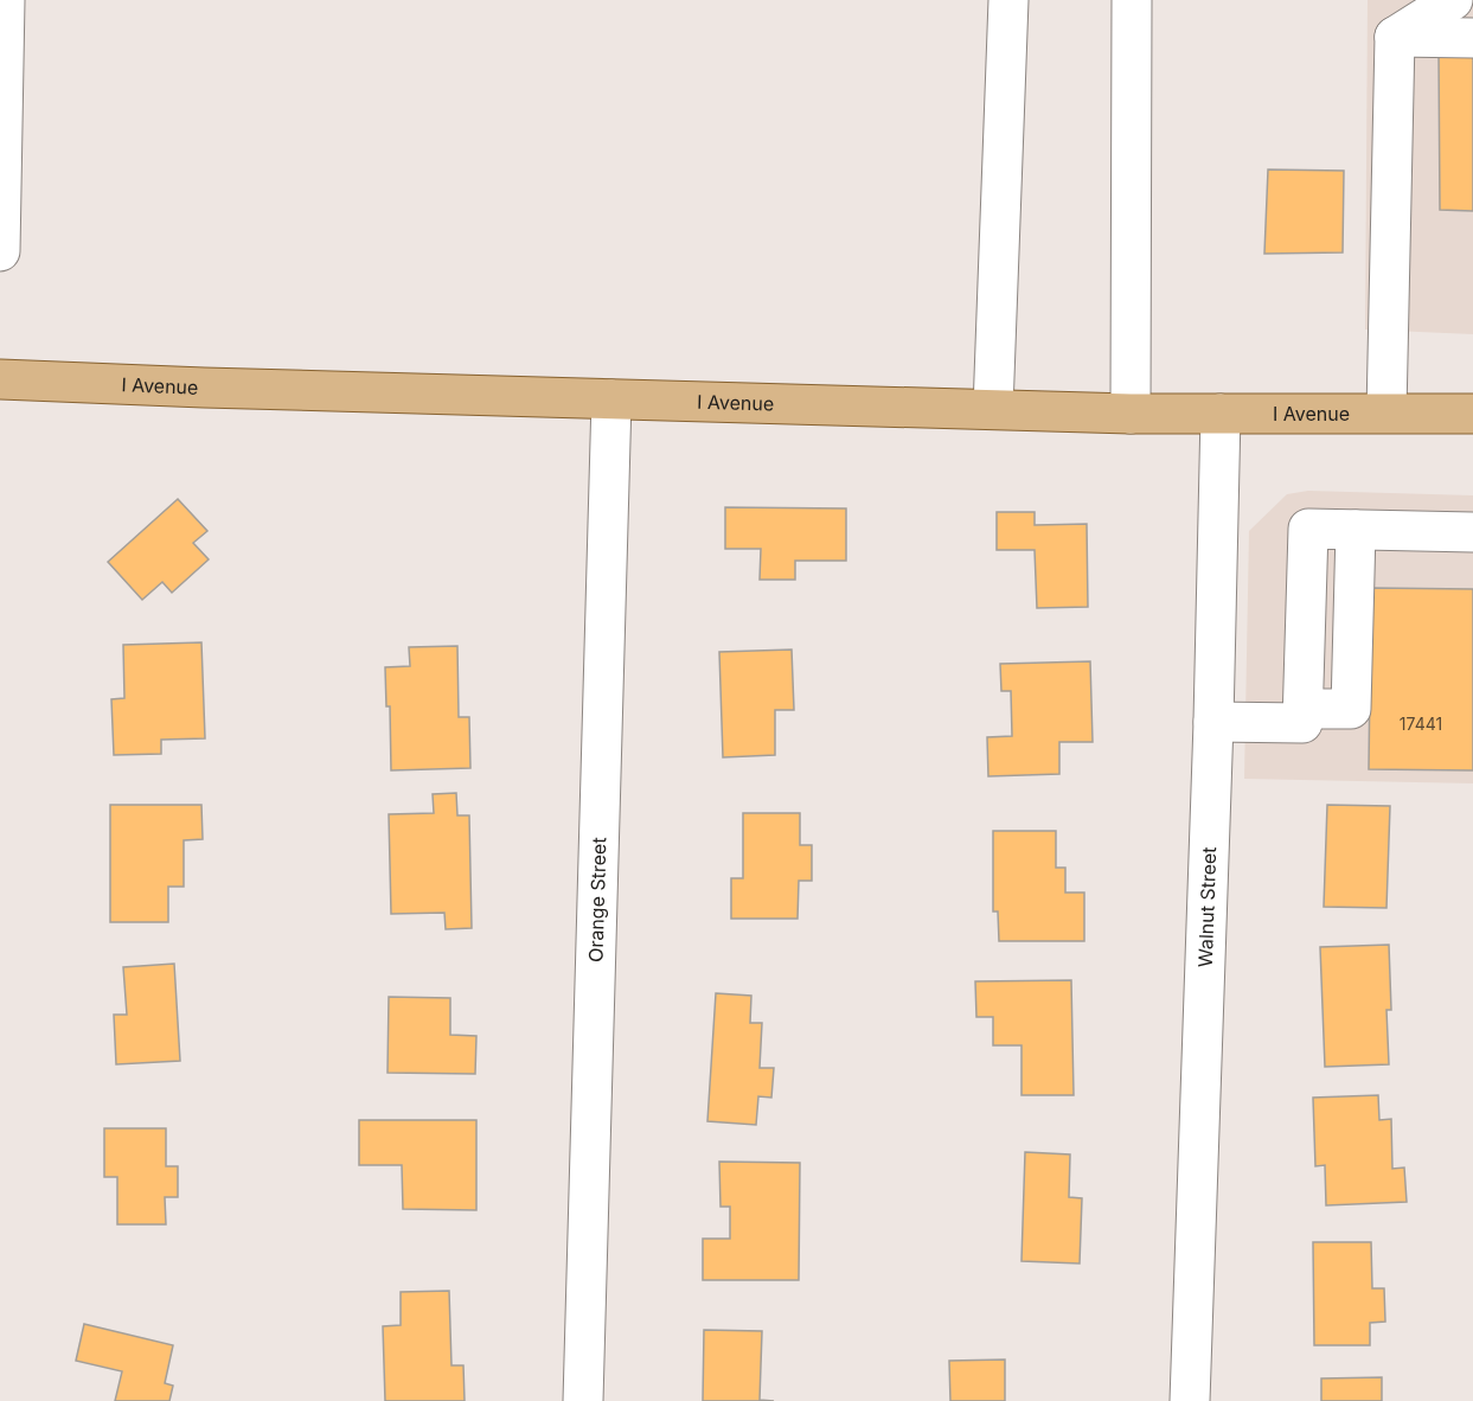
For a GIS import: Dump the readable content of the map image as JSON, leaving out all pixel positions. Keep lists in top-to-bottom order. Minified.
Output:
{"streets":{"main road":["I Avenue"],"street":["Orange Street","Walnut Street"]},"crossings":[["I Avenue","Orange Street"],["I Avenue","Walnut Street"]],"house_numbers":["17441"]}
